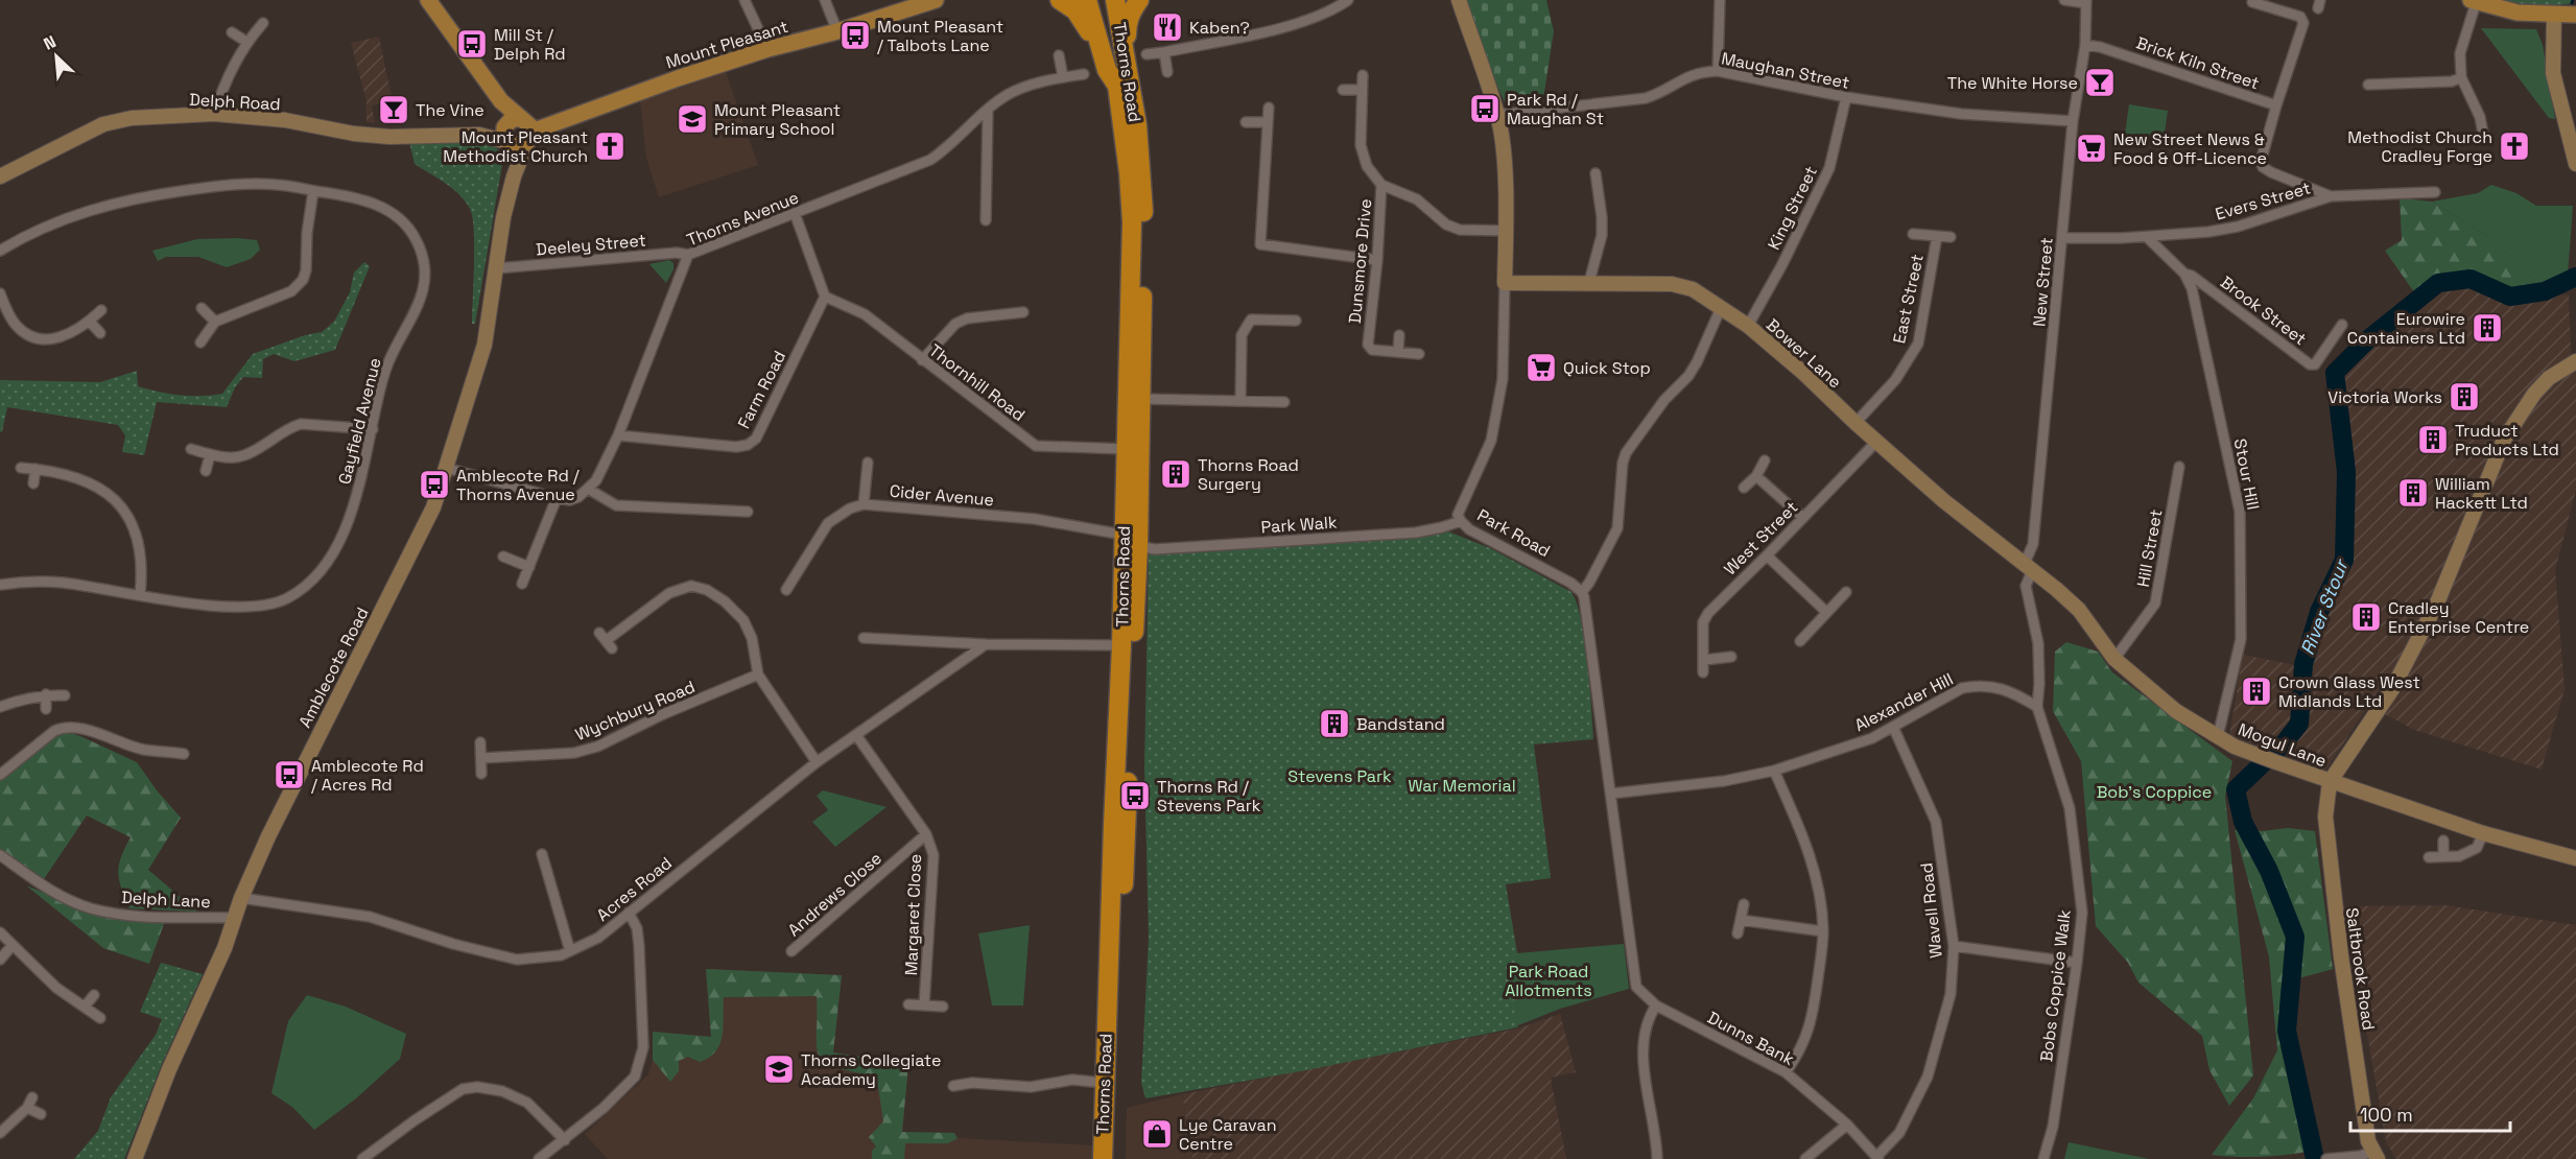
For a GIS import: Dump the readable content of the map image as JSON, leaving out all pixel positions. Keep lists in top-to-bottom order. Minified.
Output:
{"streets":{"highway":["Thorns Road"],"main road":["Mount Pleasant"],"street":["Brick Kiln Street","Maughan Street","Delph Road","Evers Street","King Street","Thorns Avenue","Deeley Street","Dunsmore Drive","New Street","East Street","Brook Street","Bower Lane","Thornhill Road","Farm Road","Gayfield Avenue","Stour Hill","Cider Avenue","Park Walk","Park Road","West Street","Hill Street","Amblecote Road","Alexander Hill","Wychbury Road","Mogul Lane","Acres Road","Andrews Close","Delph Lane","Wavell Road","Margaret Close","Saltbrook Road","Bobs Coppice Walk","Dunns Bank"]},"crossings":[["Mount Pleasant","Delph Road"],["Mount Pleasant","Amblecote Road"],["Brick Kiln Street","Evers Street"],["Brick Kiln Street","New Street"],["Maughan Street","King Street"],["Maughan Street","New Street"],["Maughan Street","Park Road"],["Thorns Road","Thornhill Road"],["Thorns Road","Cider Avenue"],["Thorns Road","Park Walk"],["Delph Road","Amblecote Road"],["Evers Street","New Street"],["Evers Street","Stour Hill"],["King Street","Bower Lane"],["Thorns Avenue","Deeley Street"],["Thorns Avenue","Farm Road"],["Deeley Street","Amblecote Road"],["New Street","Bower Lane"],["New Street","Mogul Lane"],["East Street","Bower Lane"],["Brook Street","Stour Hill"],["Bower Lane","Park Road"],["Bower Lane","West Street"],["Bower Lane","Mogul Lane"],["Thornhill Road","Farm Road"],["Stour Hill","Mogul Lane"],["Cider Avenue","Park Walk"],["Park Walk","Park Road"],["Hill Street","Mogul Lane"],["Amblecote Road","Acres Road"],["Amblecote Road","Delph Lane"],["Alexander Hill","Wavell Road"],["Alexander Hill","Bobs Coppice Walk"],["Mogul Lane","Saltbrook Road"],["Acres Road","Margaret Close"],["Andrews Close","Margaret Close"],["Wavell Road","Dunns Bank"]],"water":["River Stour"],"parks":["Stevens Park","War Memorial","Bob's Coppice","Park Road Allotments"],"places":{"restaurant":["Kaben?"],"bus stop":["Mount Pleasant / Talbots Lane","Mill St / Delph Rd","Park Rd / Maughan St","Amblecote Rd / Thorns Avenue","Amblecote Rd / Acres Rd","Thorns Rd / Stevens Park"],"bar":["The White Horse","The Vine"],"school or university":["Mount Pleasant Primary School","Thorns Collegiate Academy"],"church":["Mount Pleasant Methodist Church","Methodist Church Cradley Forge"],"supermarket":["New Street News & Food & Off-Licence","Quick Stop"],"building":["Eurowire Containers Ltd","Victoria Works","Truduct Products Ltd","Thorns Road Surgery","William Hackett Ltd","Cradley Enterprise Centre","Crown Glass West Midlands Ltd","Bandstand"],"shop":["Lye Caravan Centre"]},"scale_bar":"100 m","north":"top left"}
